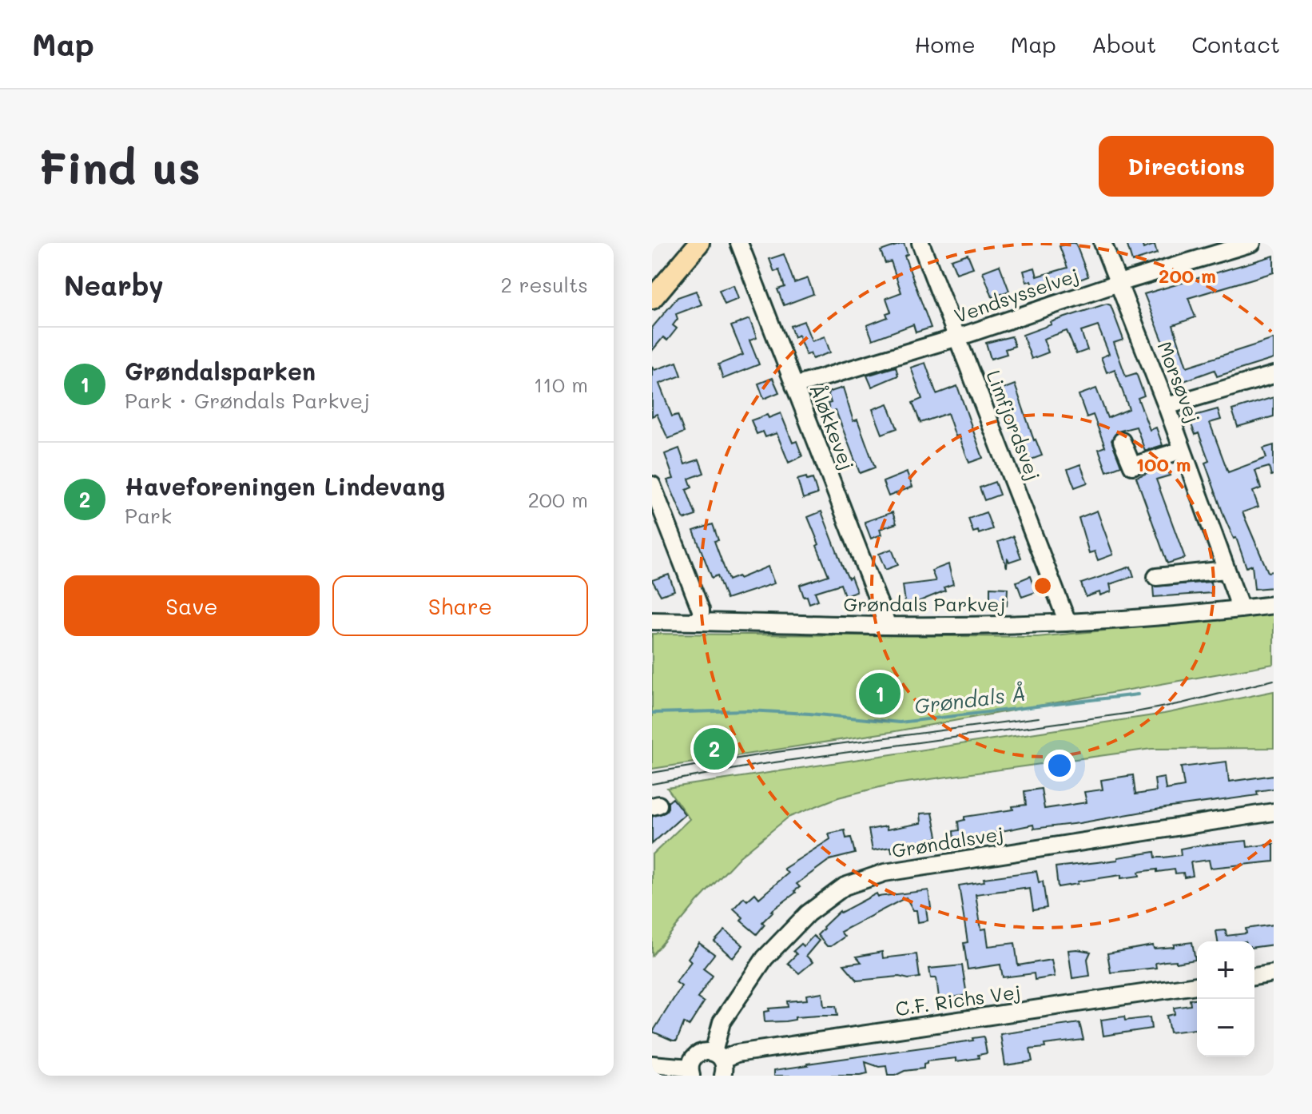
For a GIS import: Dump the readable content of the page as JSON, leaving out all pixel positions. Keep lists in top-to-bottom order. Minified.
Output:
{"streets":{"street":["Vendsysselvej","Morsøvej","Limfjordsvej","Åløkkevej","Grøndals Parkvej","Grøndalsvej","C.F. Richs Vej"]},"crossings":[["Vendsysselvej","Morsøvej"],["Vendsysselvej","Limfjordsvej"],["Vendsysselvej","Åløkkevej"],["Morsøvej","Grøndals Parkvej"],["Limfjordsvej","Grøndals Parkvej"],["Åløkkevej","Grøndals Parkvej"],["Grøndalsvej","C.F. Richs Vej"]],"water":["Grøndals Å"],"page":{"header":"Map","nav":["Home","Map","About","Contact"],"buttons":["Directions",["Save","Share"]],"title":"Find us","heading":["Nearby","2 results"],"list":[{"mark":"1","name":"Grøndalsparken","note":"Park · Grøndals Parkvej","value":"110 m"},{"mark":"2","name":"Haveforeningen Lindevang","note":"Park","value":"200 m"}],"pins":["1","2"],"map_buttons":["+","−"]},"rings":["200 m","100 m"]}
